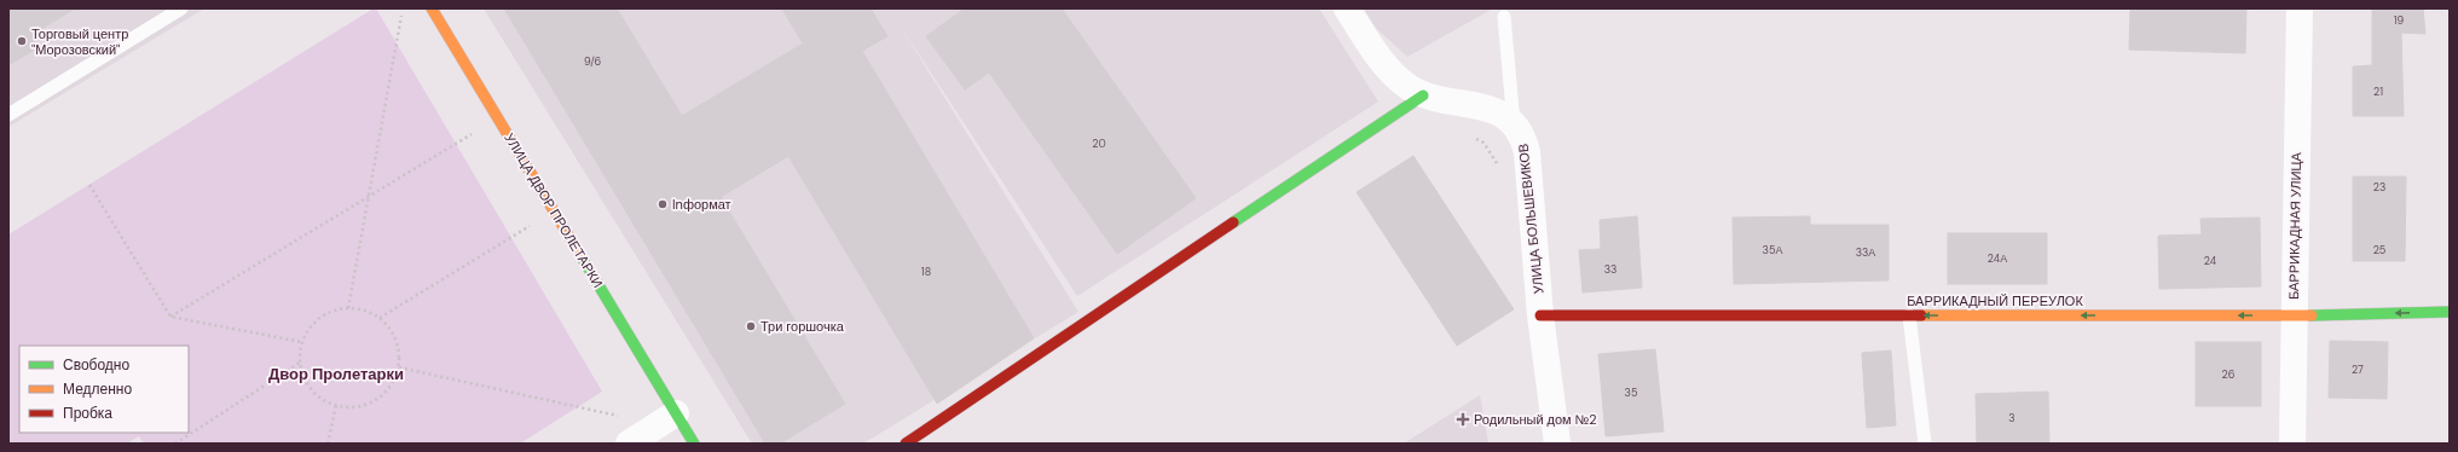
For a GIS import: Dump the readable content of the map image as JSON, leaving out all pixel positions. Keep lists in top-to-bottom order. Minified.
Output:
{"streets":{"street":["УЛИЦА ДВОР ПРОЛЕТАРКИ","УЛИЦА БОЛЬШЕВИКОВ","БАРРИКАДНАЯ УЛИЦА","БАРРИКАДНЫЙ ПЕРЕУЛОК"]},"crossings":[["УЛИЦА БОЛЬШЕВИКОВ","БАРРИКАДНЫЙ ПЕРЕУЛОК"],["БАРРИКАДНАЯ УЛИЦА","БАРРИКАДНЫЙ ПЕРЕУЛОК"]],"one_way":["БАРРИКАДНЫЙ ПЕРЕУЛОК"],"districts":["Двор Пролетарки"],"places":{"other":["Торговый центр \"Морозовский\"","Inформат","Три горшочка"],"health":["Родильный дом №2"]},"house_numbers":["19","9/6","21","20","23","35А","25","33А","24А","24","33","18","27","26","35","3"],"legend":["Свободно","Медленно","Пробка"]}
